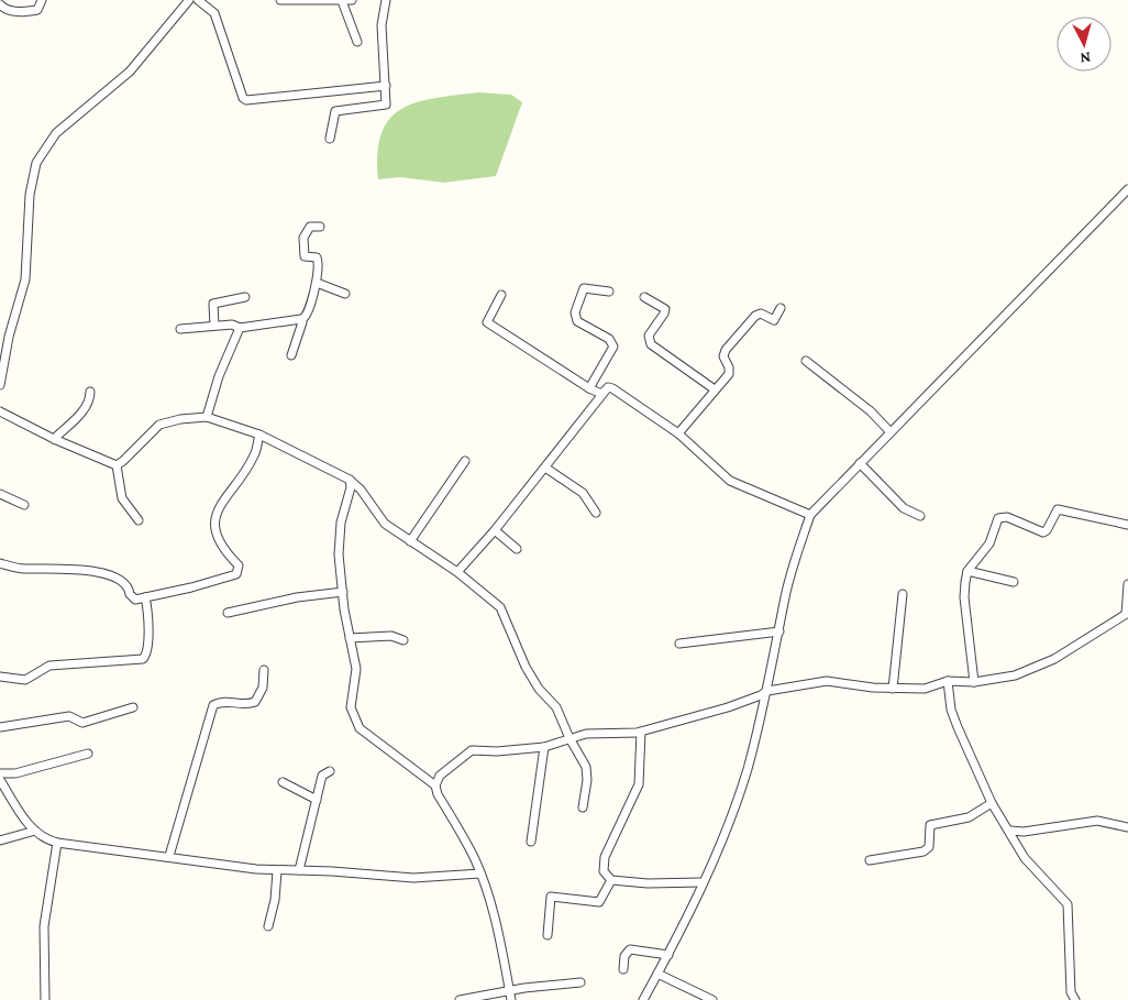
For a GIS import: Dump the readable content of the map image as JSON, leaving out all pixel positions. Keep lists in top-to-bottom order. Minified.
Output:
{"north":"bottom"}
